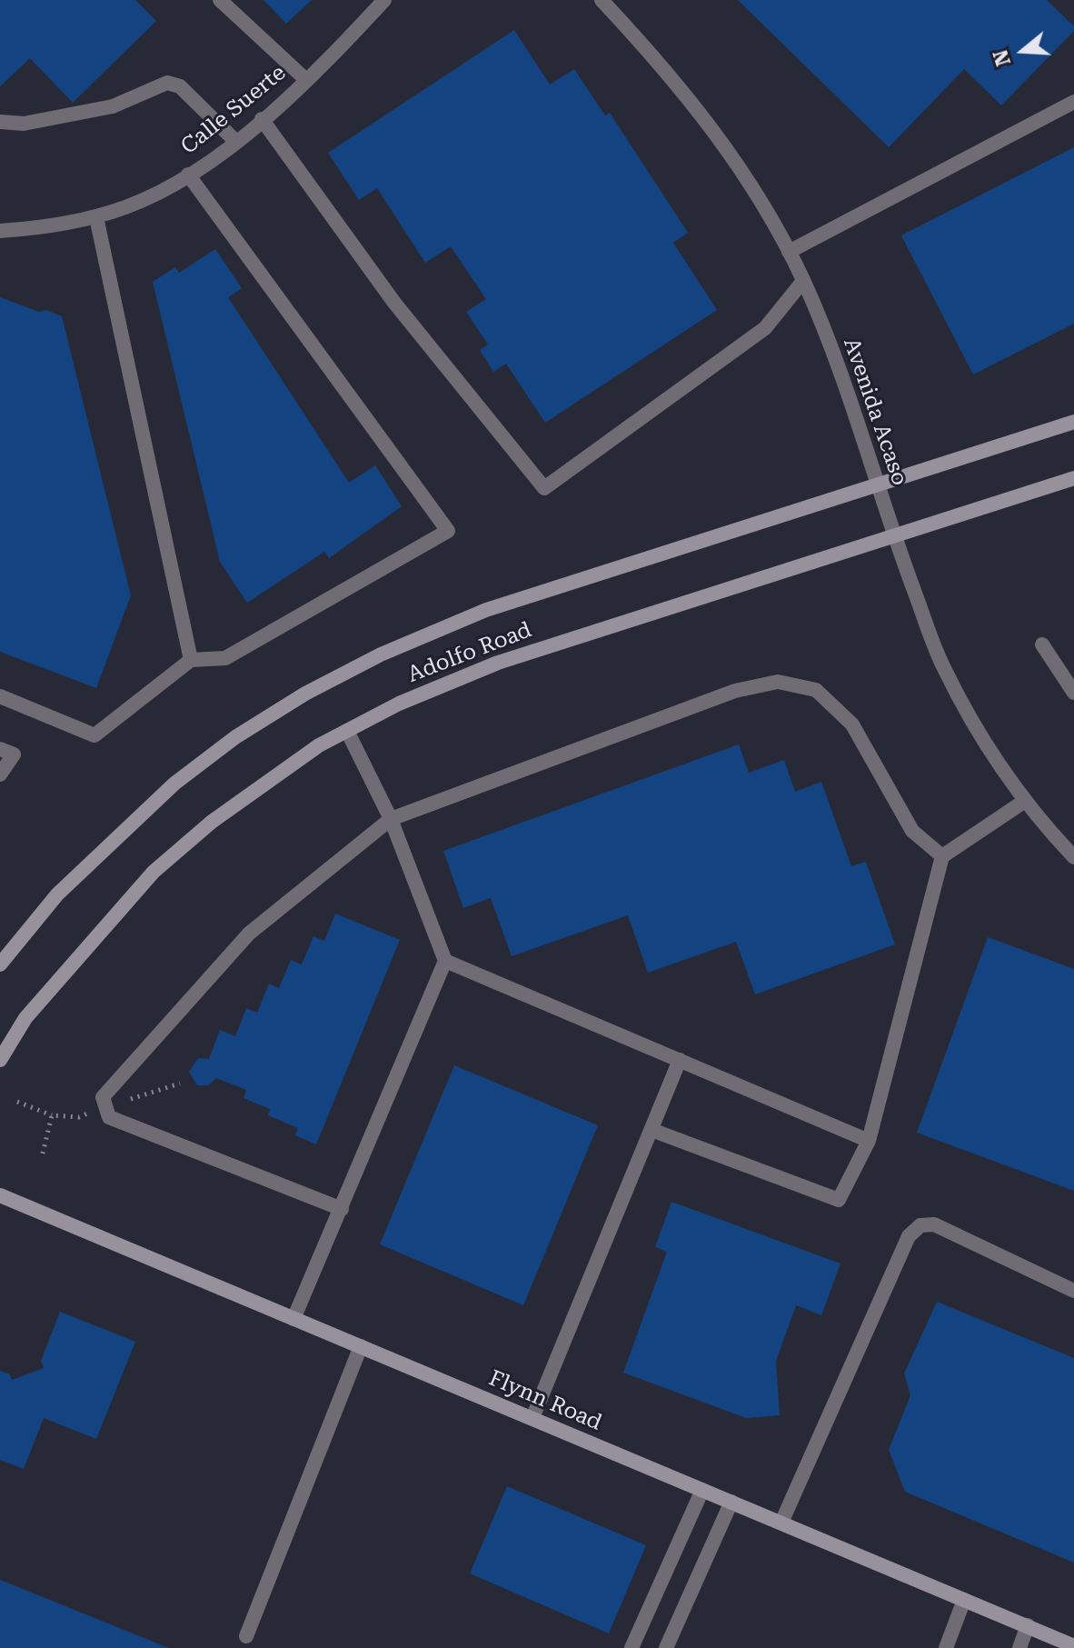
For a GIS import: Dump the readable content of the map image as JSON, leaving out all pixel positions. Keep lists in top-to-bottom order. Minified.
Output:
{"streets":{"main road":["Adolfo Road","Flynn Road"],"street":["Calle Suerte","Avenida Acaso"]},"crossings":[["Avenida Acaso","Adolfo Road"]],"north":"left"}
